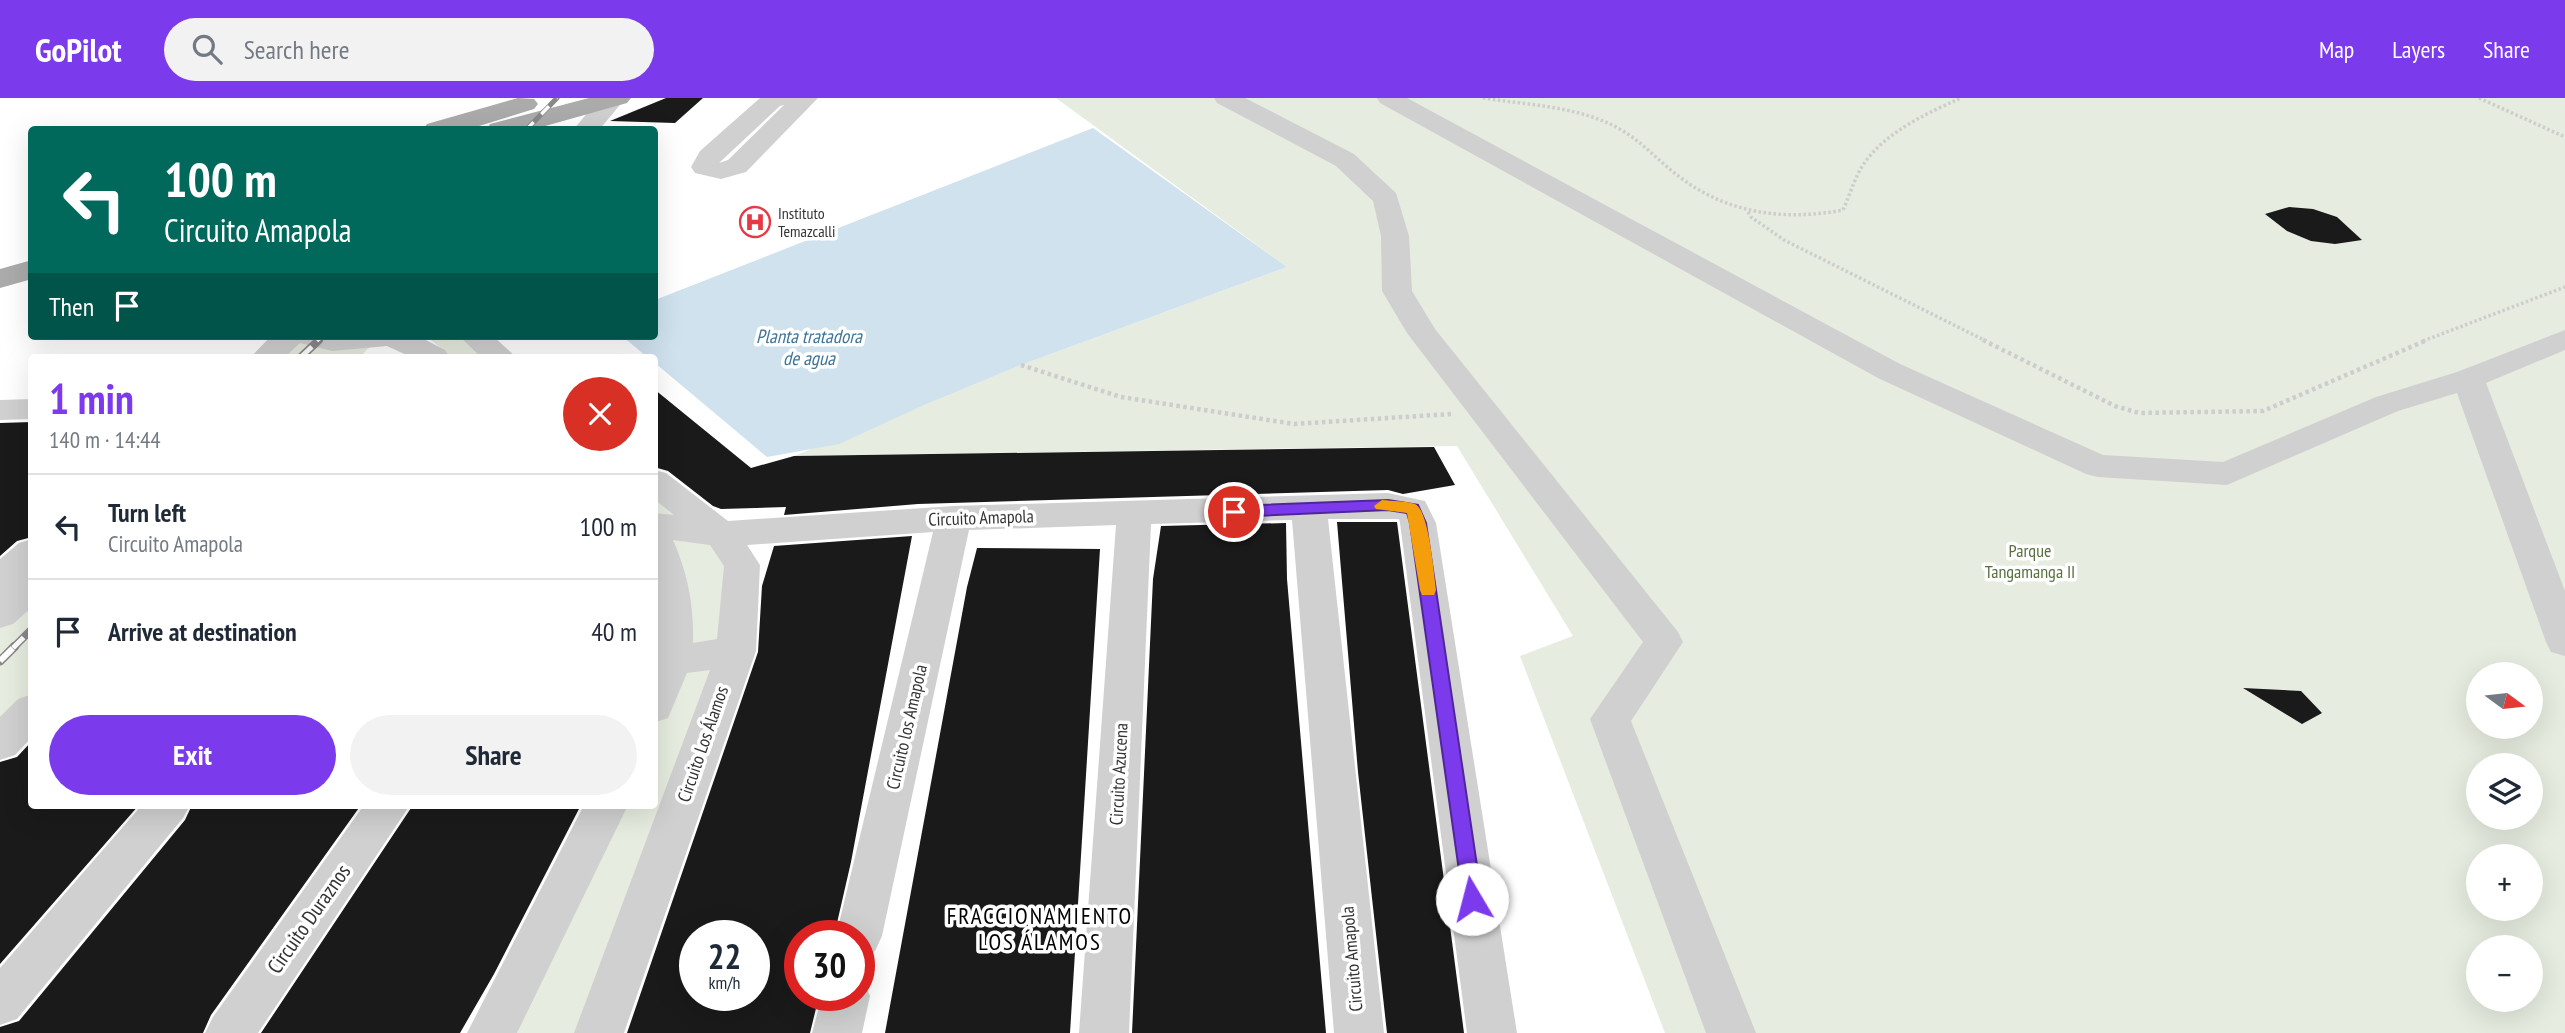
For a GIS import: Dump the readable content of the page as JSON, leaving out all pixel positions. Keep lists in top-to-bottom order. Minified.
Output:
{"streets":{"street":["Circuito Amapola","Circuito los Amapola","Circuito Los Álamos","Circuito Azucena","Circuito Duraznos"]},"crossings":[["Circuito Amapola","Circuito los Amapola"],["Circuito Amapola","Circuito Los Álamos"],["Circuito Amapola","Circuito Azucena"]],"districts":["FRACCIONAMIENTO LOS ÁLAMOS"],"water":["Planta tratadora de agua"],"parks":["Parque Tangamanga II"],"places":{"hospital":["Instituto Temazcalli"]},"north":"right","page":{"header":"GoPilot","search":"Search here","nav":["Map","Layers","Share"],"turn":["100 m","Circuito Amapola"],"then":"Then","heading":["1 min","140 m · 14:44"],"list":[{"name":"Turn left","note":"Circuito Amapola","value":"100 m"},{"name":"Arrive at destination","value":"40 m"}],"map_buttons":["+","−"],"buttons":["Exit","Share"],"speed":"22 km/h","limit":"30"}}
